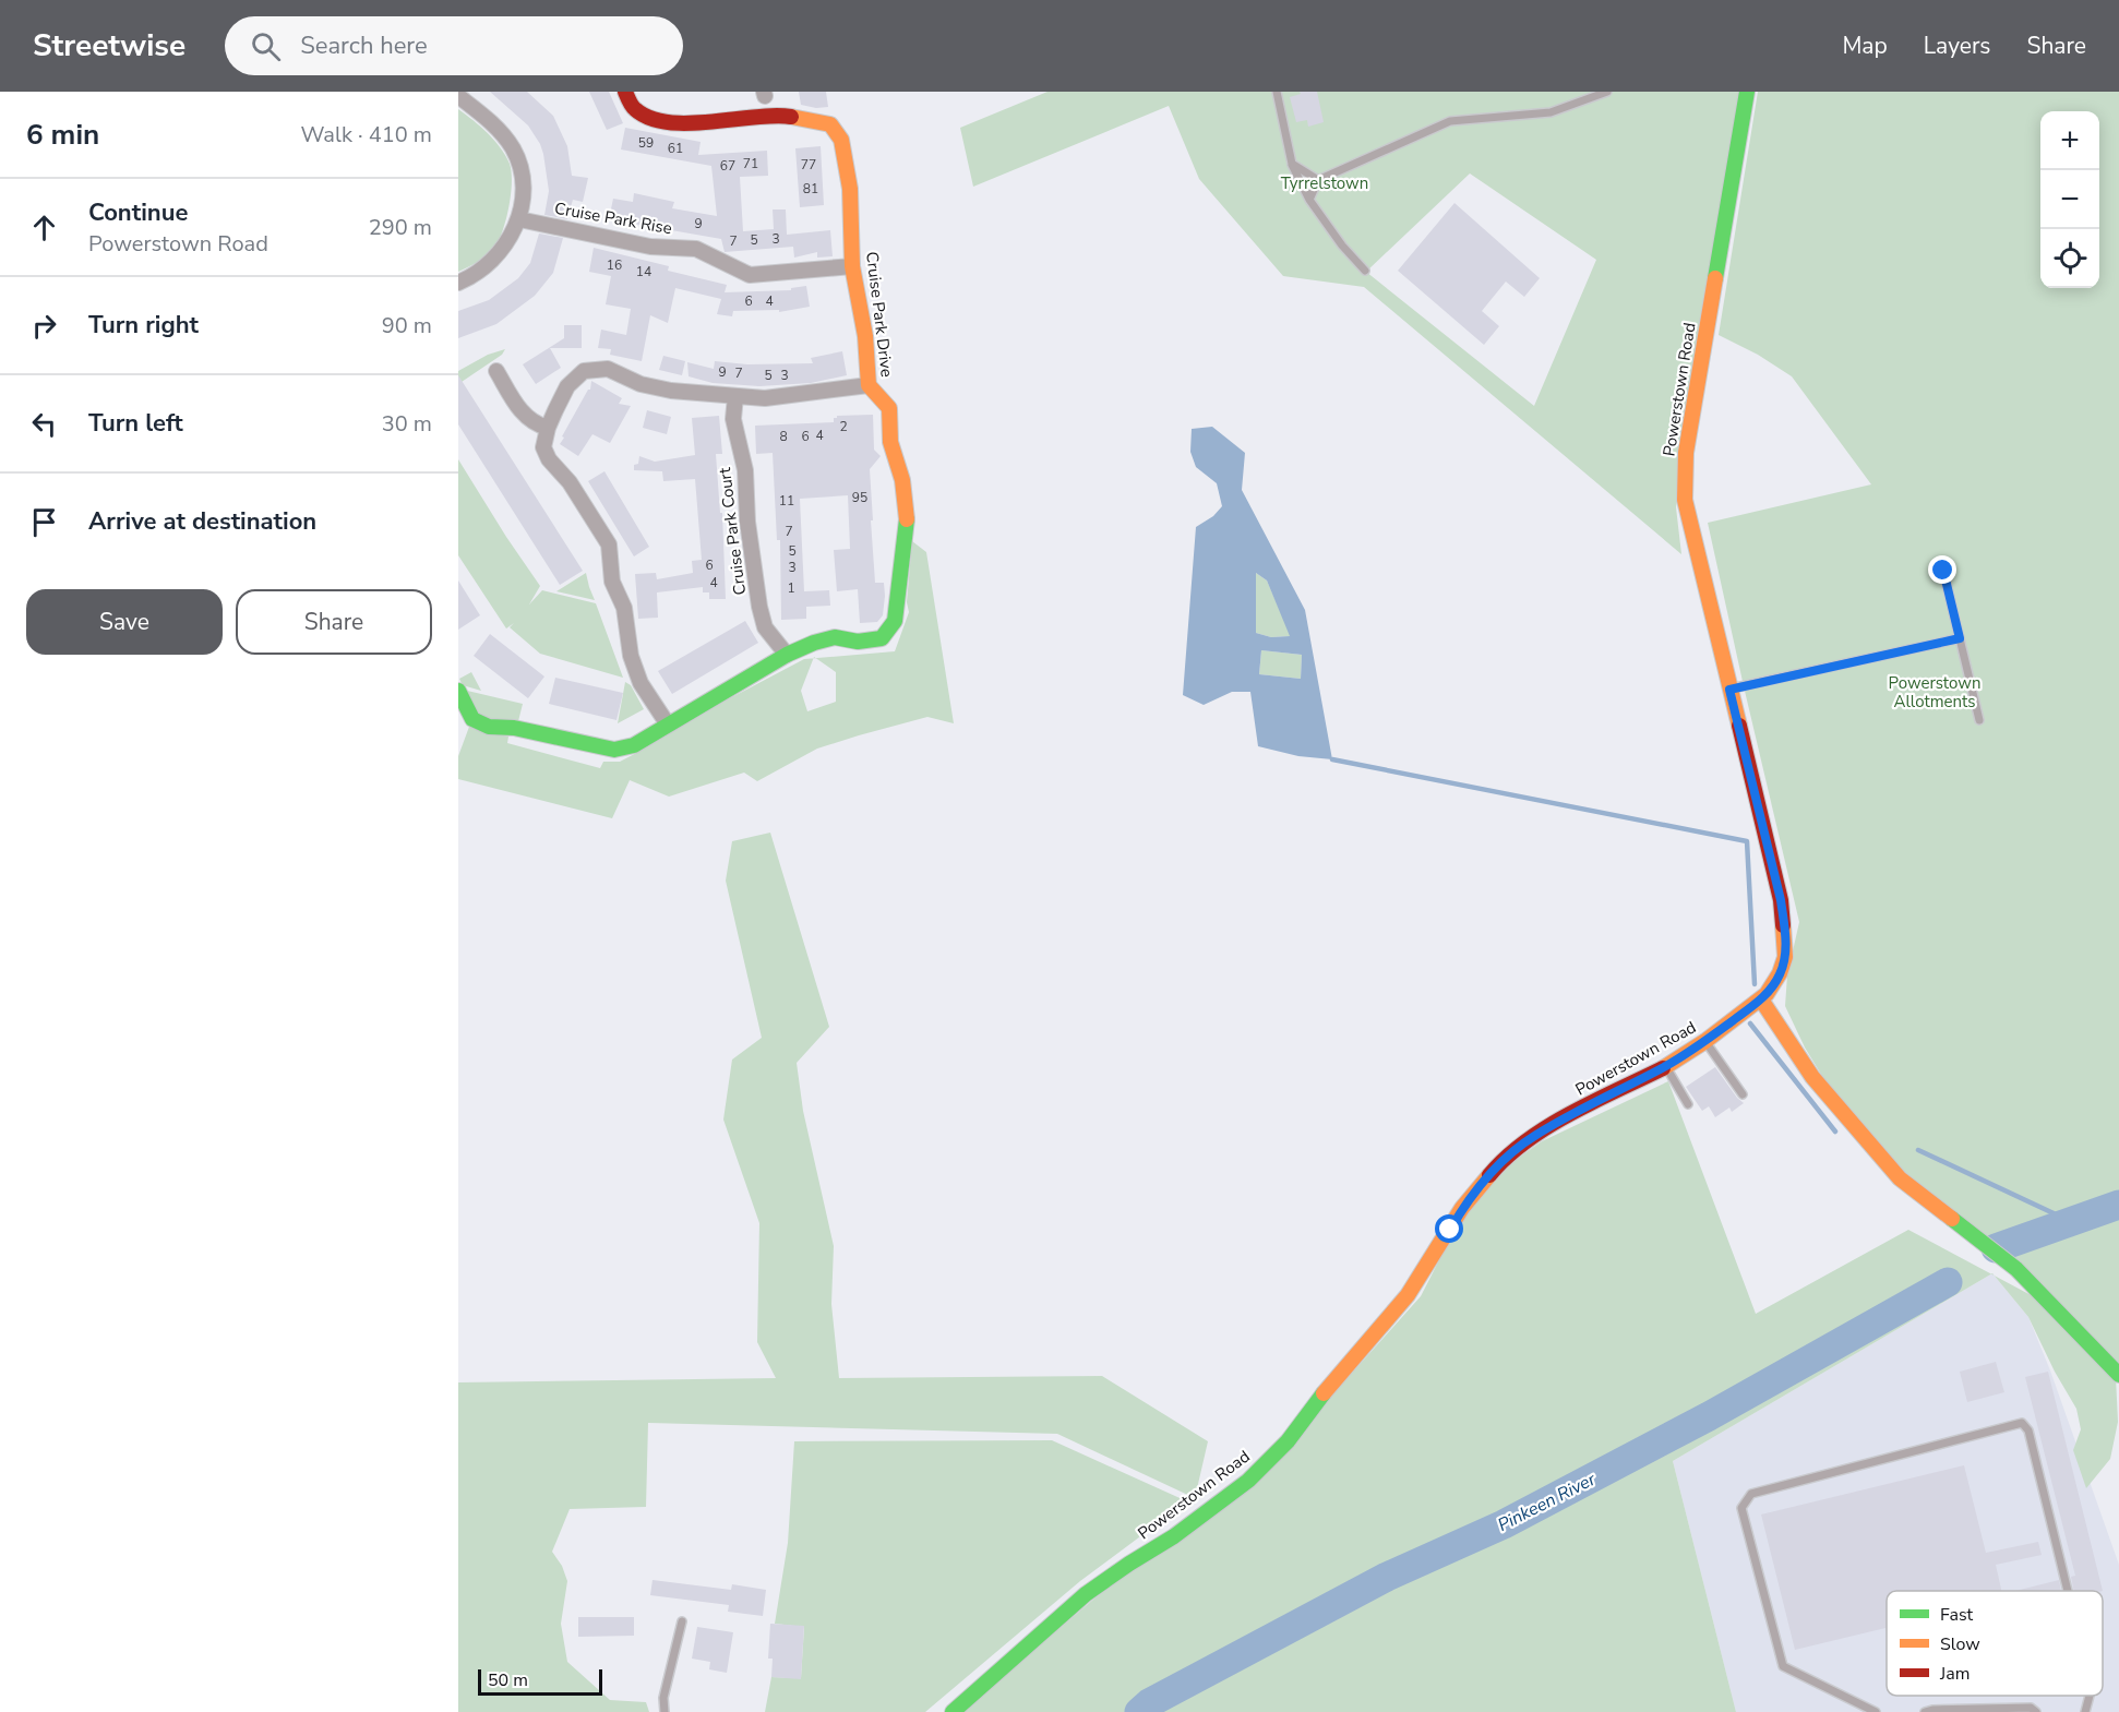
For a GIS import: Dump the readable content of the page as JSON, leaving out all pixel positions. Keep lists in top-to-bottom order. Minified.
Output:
{"streets":{"street":["Cruise Park Rise","Cruise Park Drive","Powerstown Road","Cruise Park Court"]},"crossings":[["Cruise Park Rise","Cruise Park Drive"],["Cruise Park Drive","Cruise Park Court"]],"water":["Pinkeen River"],"parks":["Tyrrelstown","Powerstown Allotments"],"house_numbers":["59","61","71","77","67","81","9","3","5","7","16","14","6","4","9","7","5","3","2","4","8","6","95","11","7","5","6","3","4","1"],"legend":["Fast","Slow","Jam"],"scale_bar":"50 m","page":{"header":"Streetwise","search":"Search here","nav":["Map","Layers","Share"],"heading":["6 min","Walk · 410 m"],"map_buttons":["+","−"],"list":[["Continue","Powerstown Road","290 m"],["Turn right","90 m"],["Turn left","30 m"],"Arrive at destination"],"buttons":["Save","Share"],"scale":"50 m"}}
